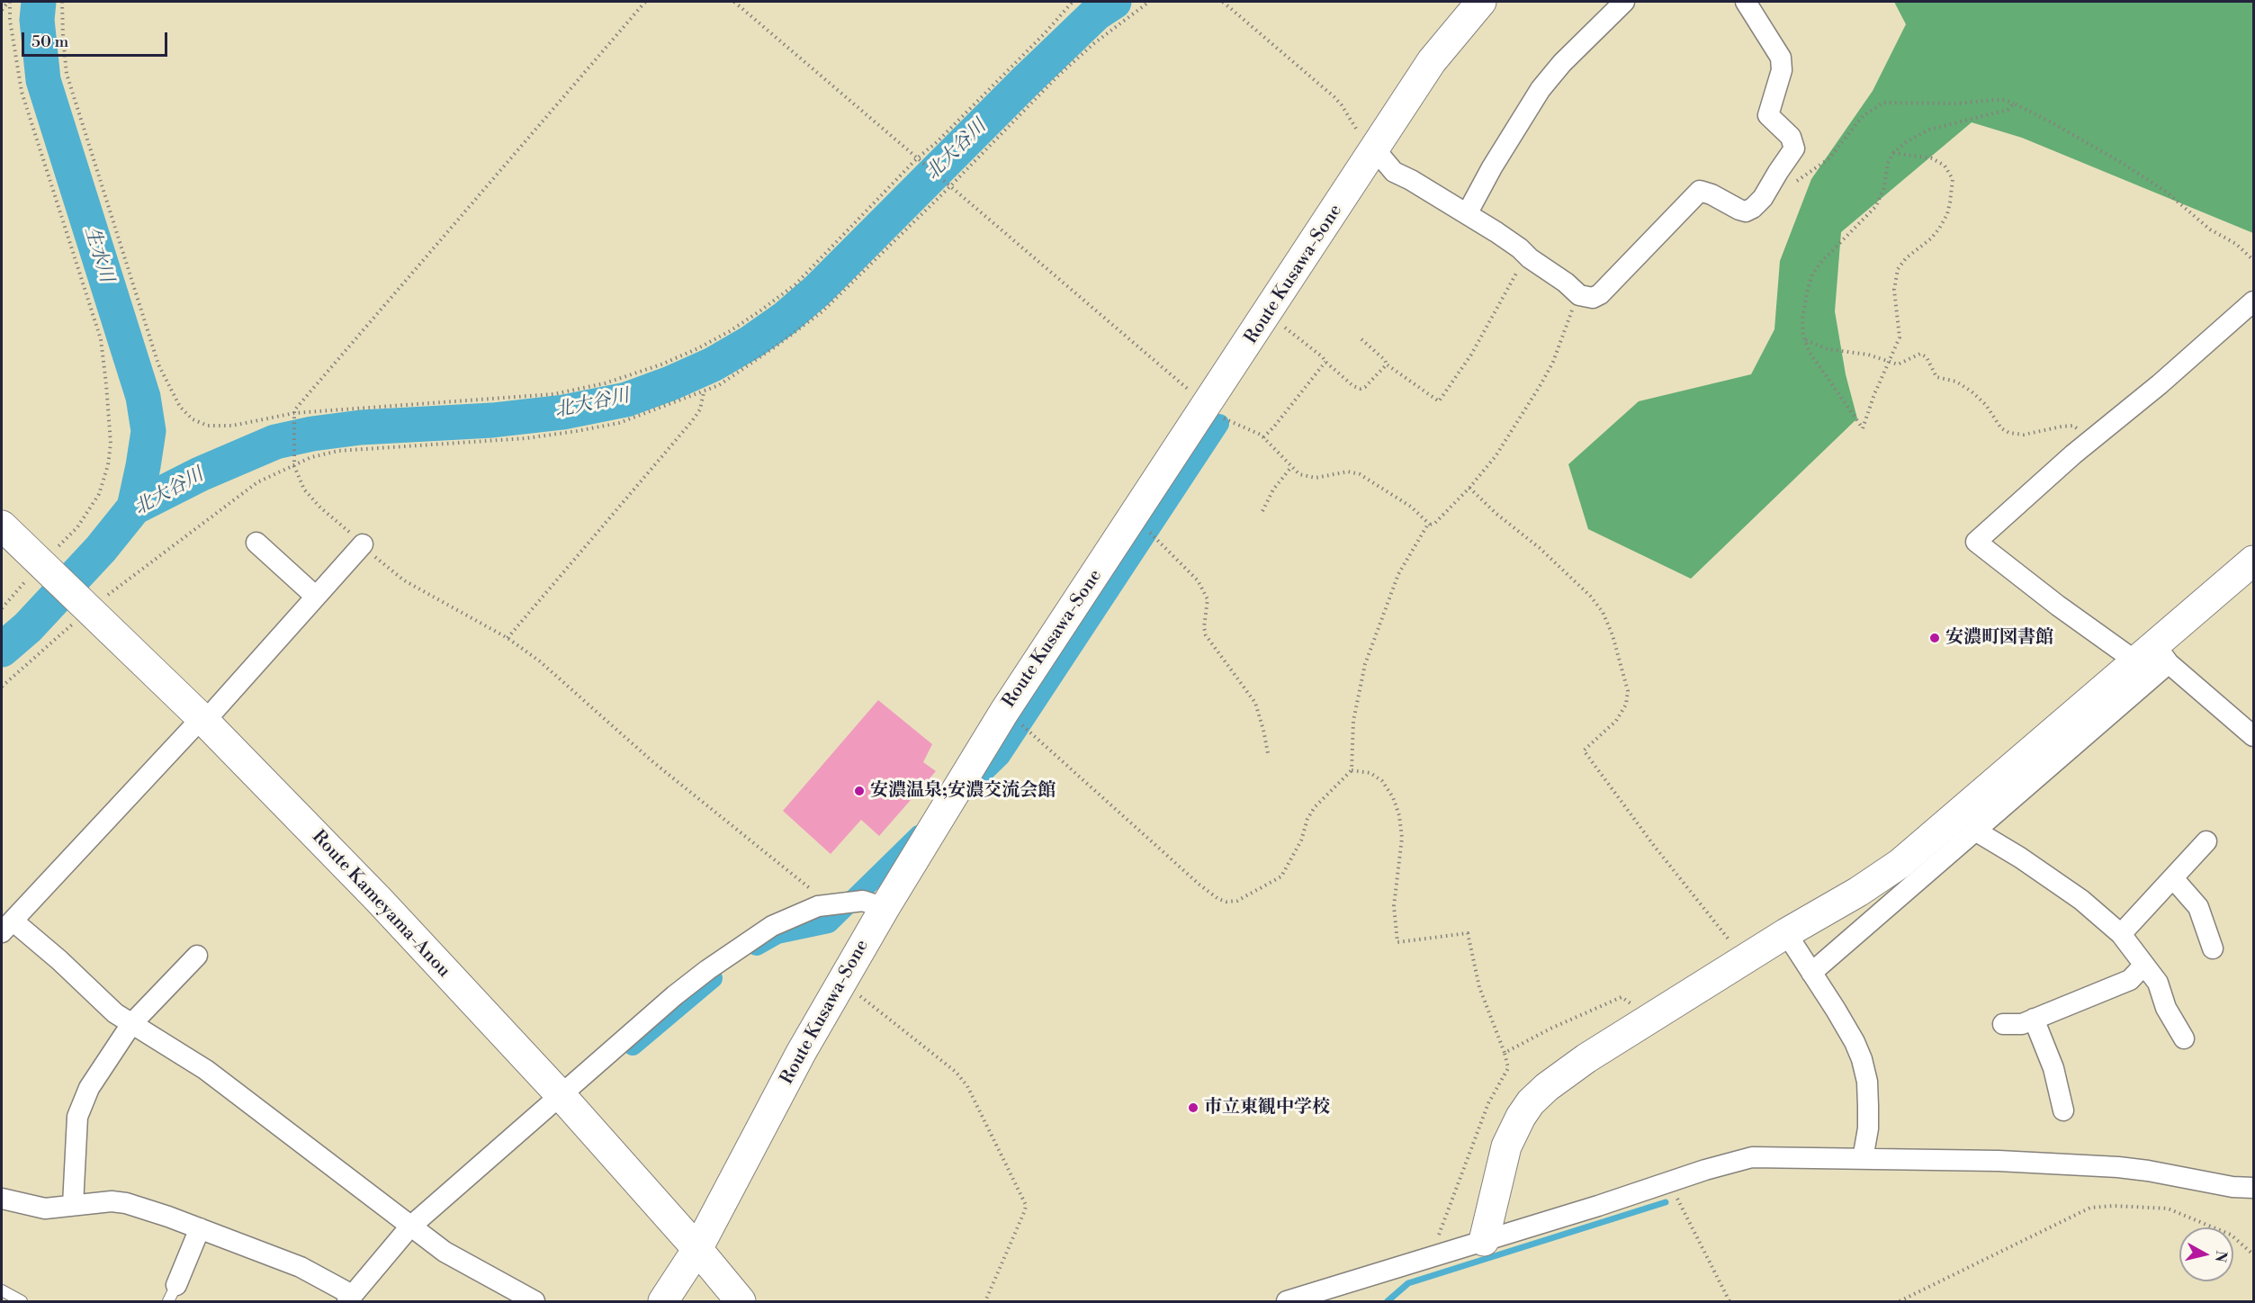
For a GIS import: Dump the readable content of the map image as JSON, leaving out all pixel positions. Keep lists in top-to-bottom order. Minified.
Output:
{"streets":{"main road":["Route Kusawa-Sone","Route Kameyama-Anou"]},"crossings":[["Route Kusawa-Sone","Route Kameyama-Anou"]],"water":["北大谷川","生水川"],"places":["安濃町図書館","安濃温泉;安濃交流会館","市立東観中学校"],"scale_bar":"50 m","north":"right"}
